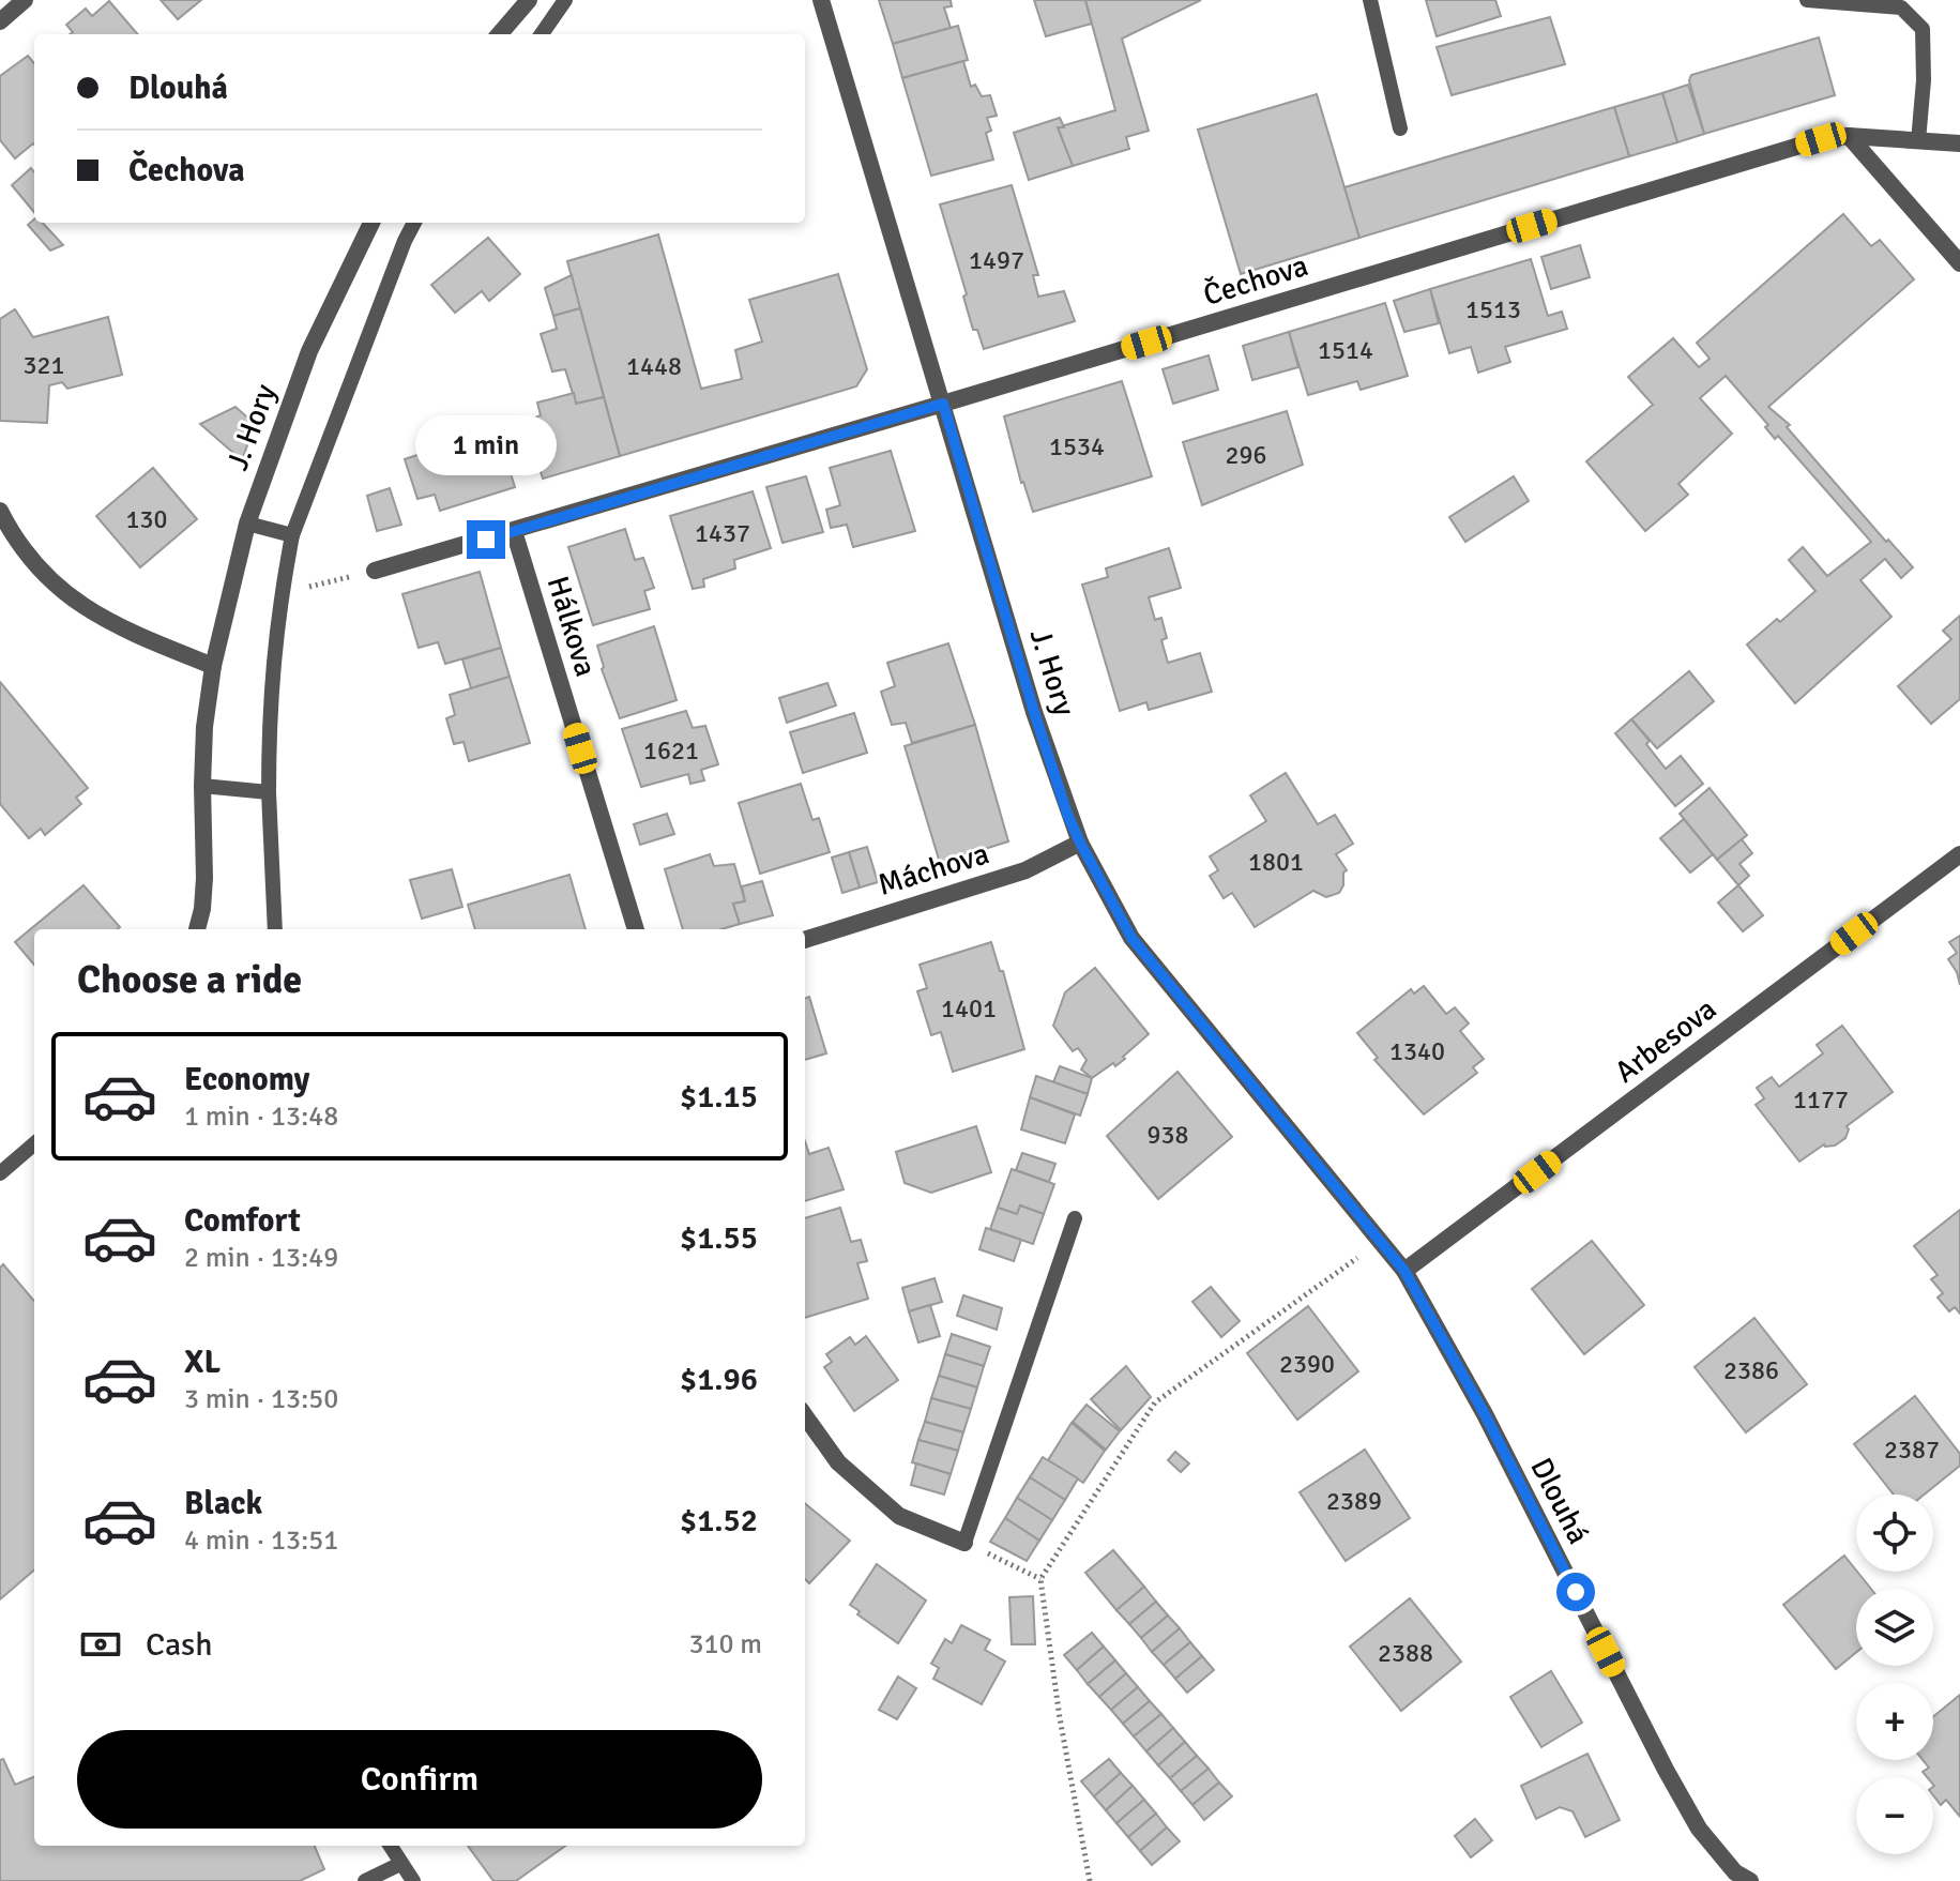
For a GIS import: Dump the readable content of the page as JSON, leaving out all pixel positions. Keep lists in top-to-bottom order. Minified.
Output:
{"streets":{"street":["Čechova","J. Hory","Hálkova","Máchova","Arbesova","Dlouhá"]},"crossings":[["Čechova","J. Hory"],["Čechova","Hálkova"],["J. Hory","Máchova"],["J. Hory","Arbesova"],["J. Hory","Dlouhá"],["Arbesova","Dlouhá"]],"house_numbers":["1497","1513","1514","321","1448","1534","296","130","1437","1621","1801","1401","1340","1177","938","2390","2386","2387","2389","2388"],"page":{"banner":["Dlouhá","Čechova"],"bubble":"1 min","heading":"Choose a ride","list":[{"name":"Economy","note":"1 min · 13:48","value":"$1.15"},{"name":"Comfort","note":"2 min · 13:49","value":"$1.55"},{"name":"XL","note":"3 min · 13:50","value":"$1.96"},{"name":"Black","note":"4 min · 13:51","value":"$1.52"}],"map_buttons":["+","−"],"pay":["Cash","310 m"],"buttons":"Confirm"}}
